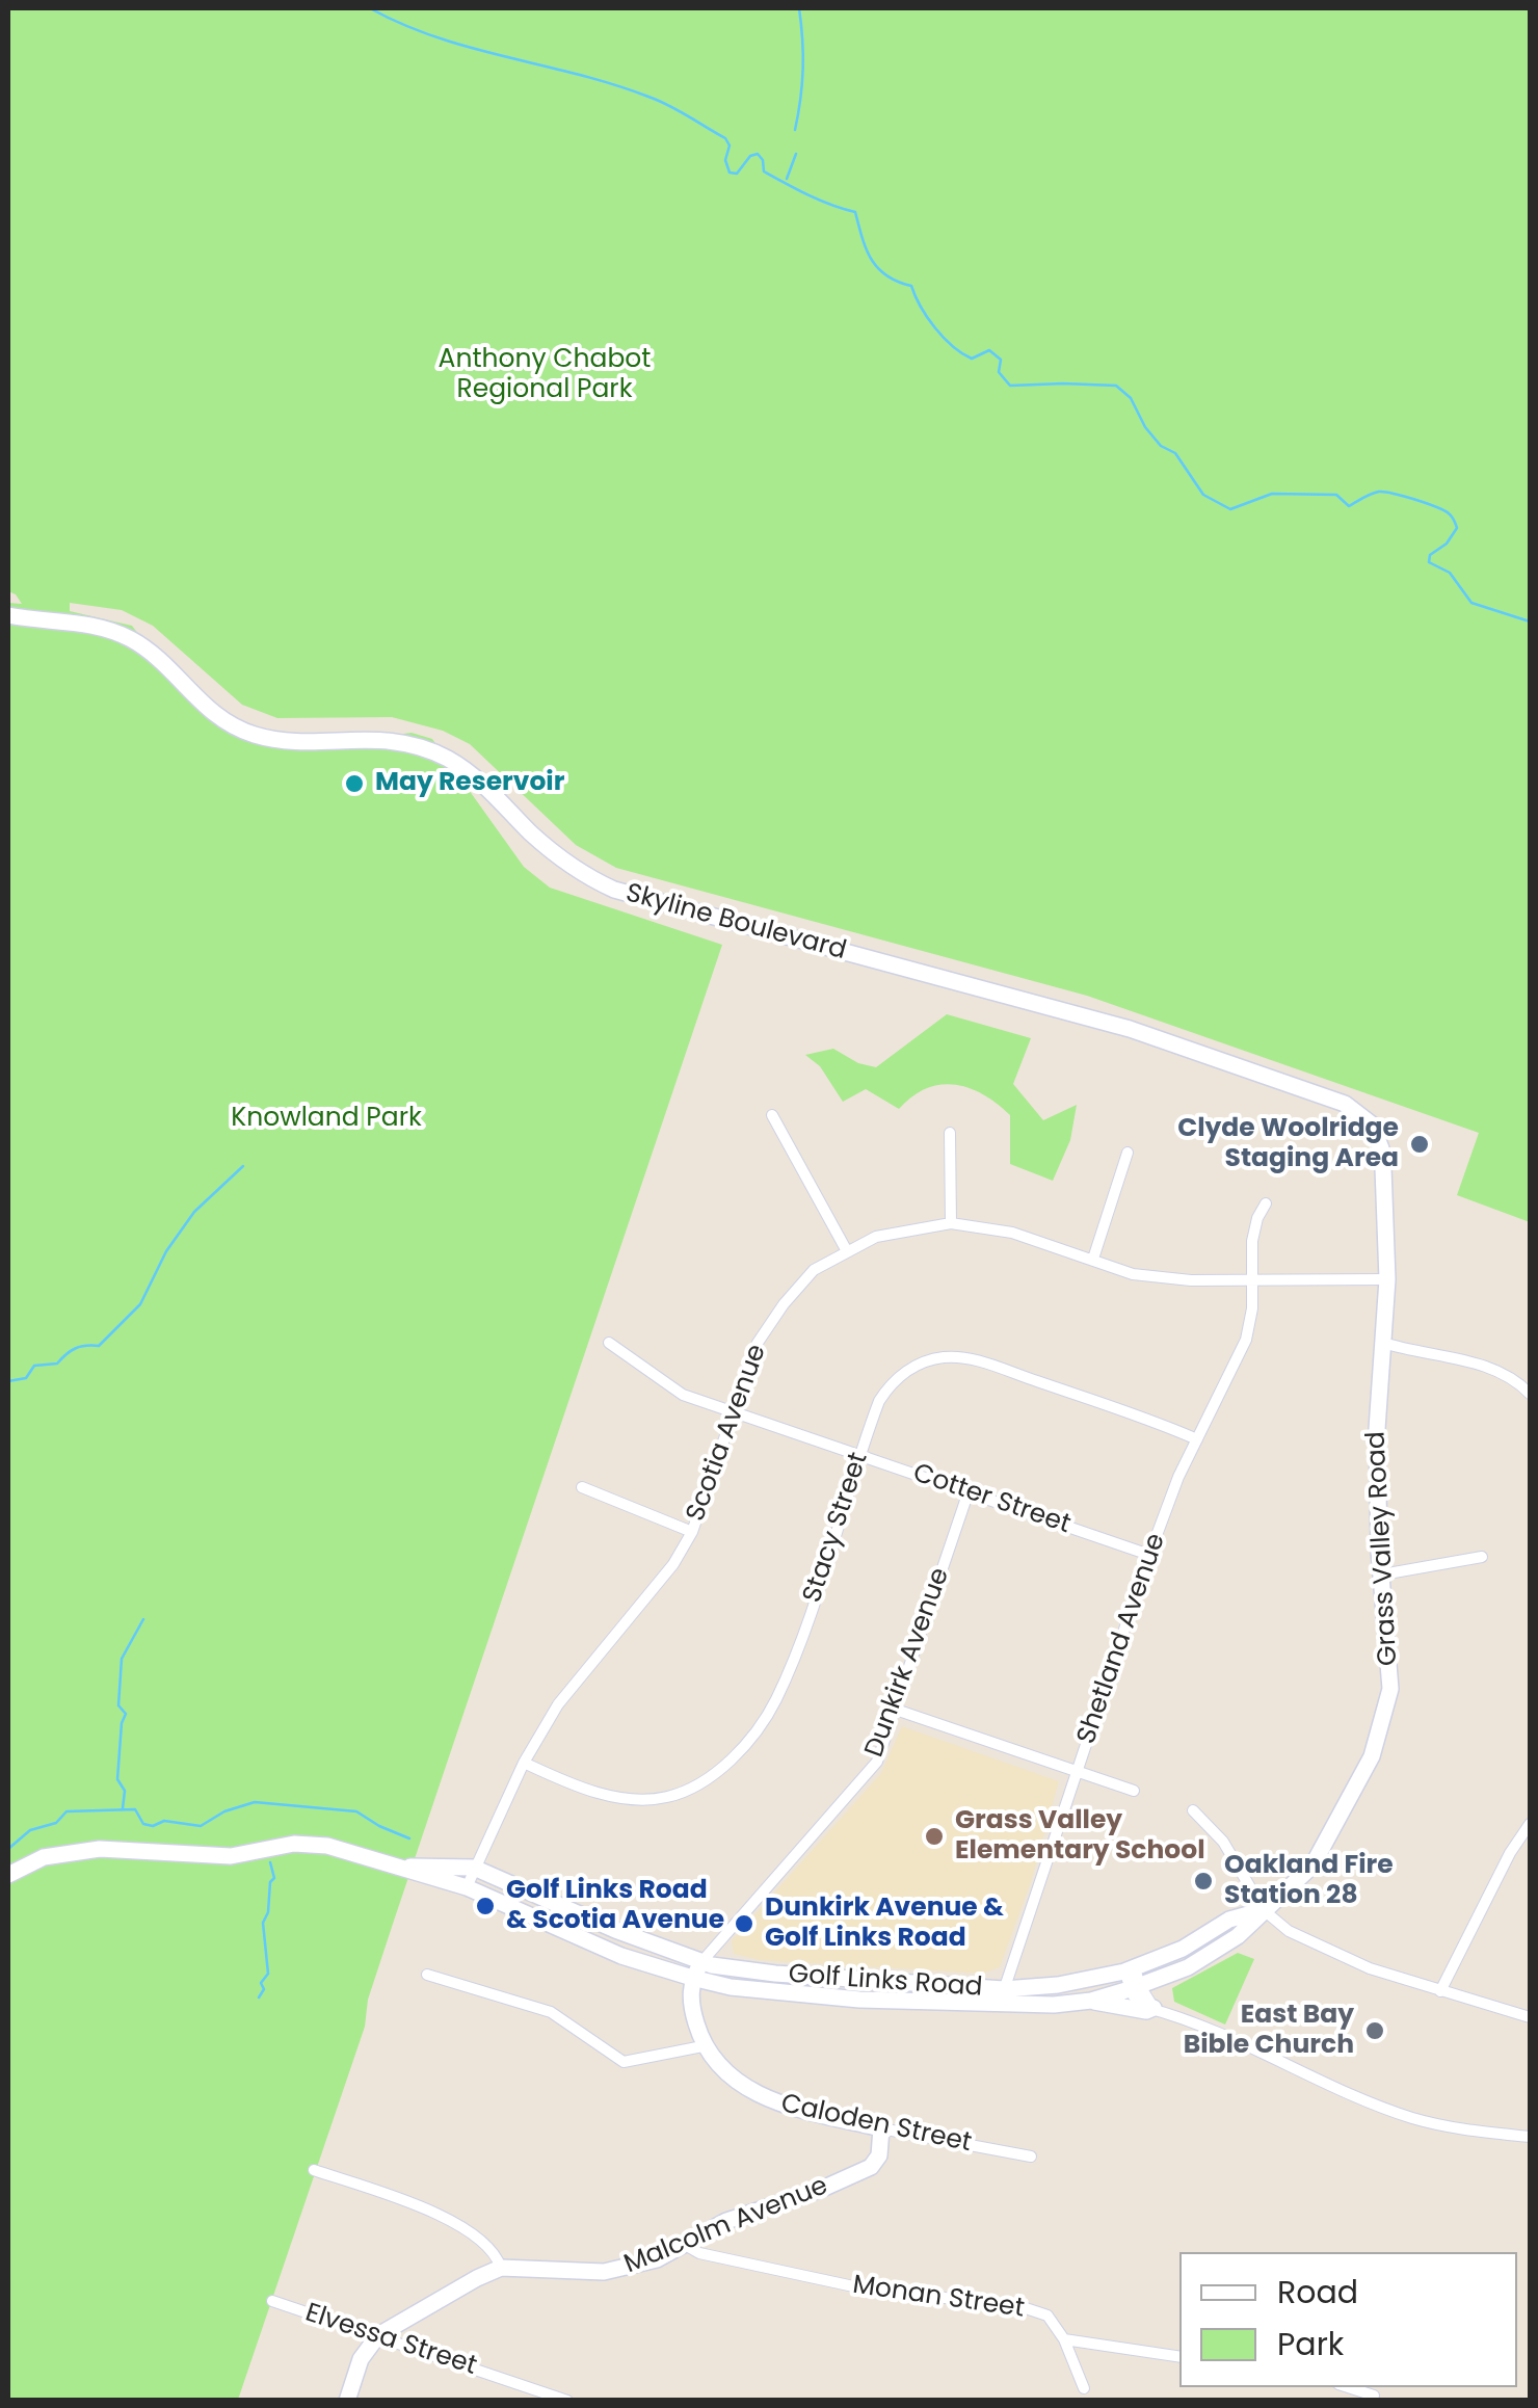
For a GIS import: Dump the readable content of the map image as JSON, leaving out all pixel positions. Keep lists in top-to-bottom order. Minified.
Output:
{"streets":{"main road":["Skyline Boulevard","Grass Valley Road","Golf Links Road","Caloden Street","Malcolm Avenue"],"street":["Scotia Avenue","Cotter Street","Stacy Street","Shetland Avenue","Dunkirk Avenue","Monan Street","Elvessa Street"]},"crossings":[["Skyline Boulevard","Grass Valley Road"],["Scotia Avenue","Cotter Street"],["Scotia Avenue","Stacy Street"],["Scotia Avenue","Grass Valley Road"],["Scotia Avenue","Shetland Avenue"],["Scotia Avenue","Golf Links Road"],["Cotter Street","Stacy Street"],["Cotter Street","Shetland Avenue"],["Cotter Street","Dunkirk Avenue"],["Stacy Street","Shetland Avenue"],["Grass Valley Road","Golf Links Road"],["Shetland Avenue","Golf Links Road"],["Dunkirk Avenue","Golf Links Road"],["Caloden Street","Malcolm Avenue"],["Malcolm Avenue","Monan Street"],["Malcolm Avenue","Elvessa Street"]],"parks":["Anthony Chabot Regional Park","Knowland Park"],"places":["May Reservoir","Clyde Woolridge Staging Area","Grass Valley Elementary School","Oakland Fire Station 28","Golf Links Road & Scotia Avenue","Dunkirk Avenue & Golf Links Road","East Bay Bible Church"],"legend":["Road","Park"]}
